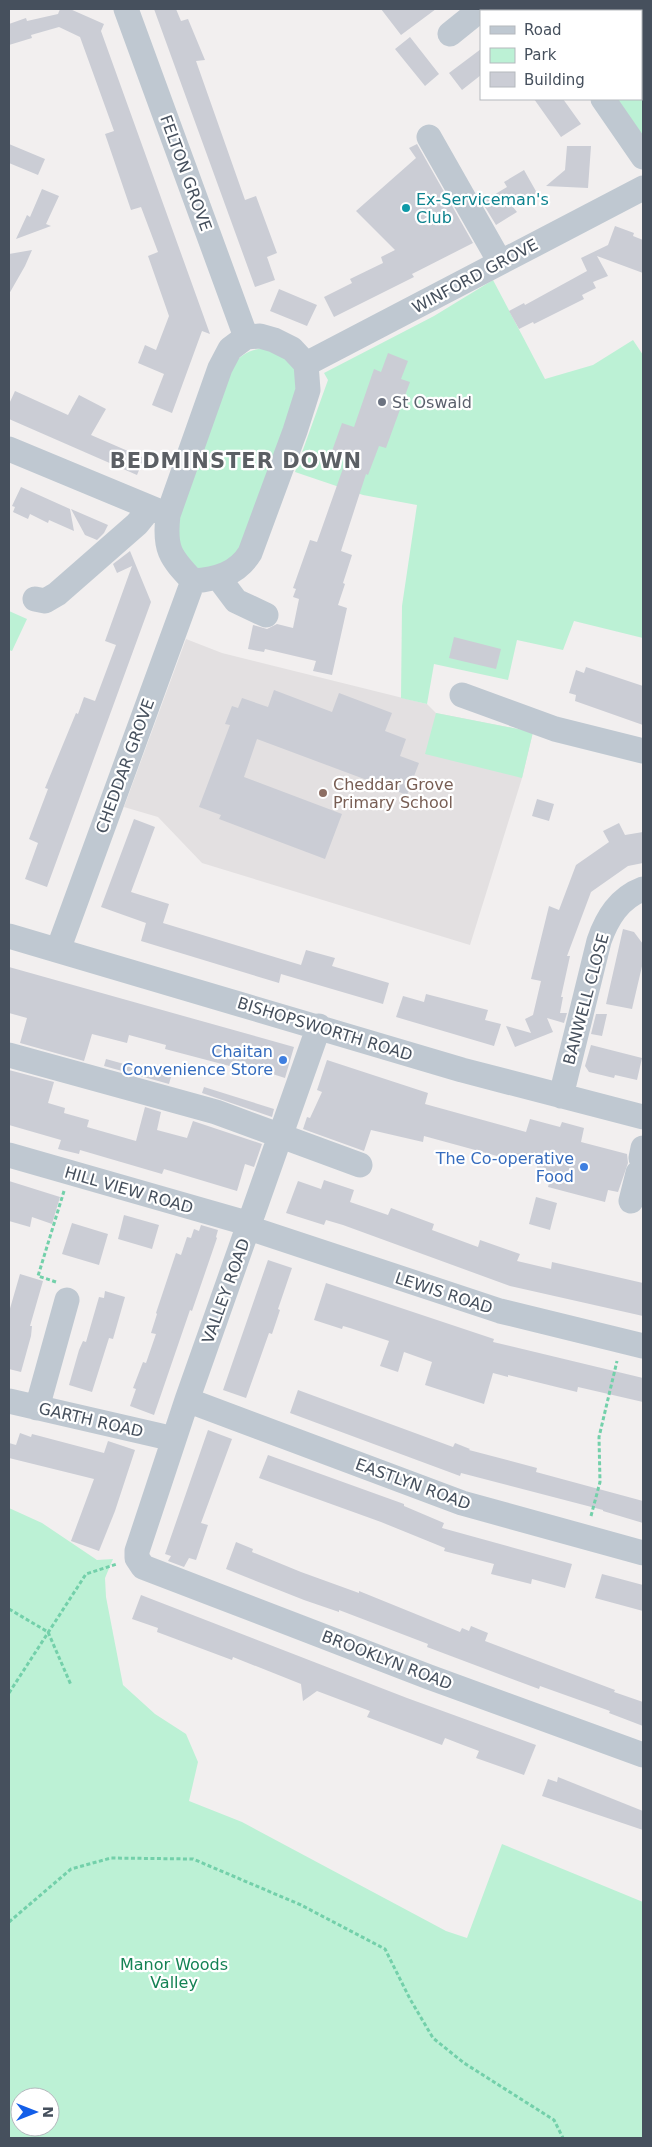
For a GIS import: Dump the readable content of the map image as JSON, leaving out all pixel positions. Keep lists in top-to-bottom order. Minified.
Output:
{"streets":{"street":["FELTON GROVE","WINFORD GROVE","CHEDDAR GROVE","BANWELL CLOSE","BISHOPSWORTH ROAD","HILL VIEW ROAD","VALLEY ROAD","LEWIS ROAD","GARTH ROAD","EASTLYN ROAD","BROOKLYN ROAD"]},"crossings":[["CHEDDAR GROVE","BISHOPSWORTH ROAD"],["BANWELL CLOSE","BISHOPSWORTH ROAD"],["BISHOPSWORTH ROAD","VALLEY ROAD"],["HILL VIEW ROAD","VALLEY ROAD"],["HILL VIEW ROAD","LEWIS ROAD"],["VALLEY ROAD","LEWIS ROAD"],["VALLEY ROAD","GARTH ROAD"],["VALLEY ROAD","EASTLYN ROAD"],["VALLEY ROAD","BROOKLYN ROAD"]],"districts":["BEDMINSTER DOWN"],"parks":["Manor Woods Valley"],"places":["Ex-Serviceman's Club","St Oswald","Cheddar Grove Primary School","Chaitan Convenience Store","The Co-operative Food"],"legend":["Road","Park","Building"],"north":"right"}
